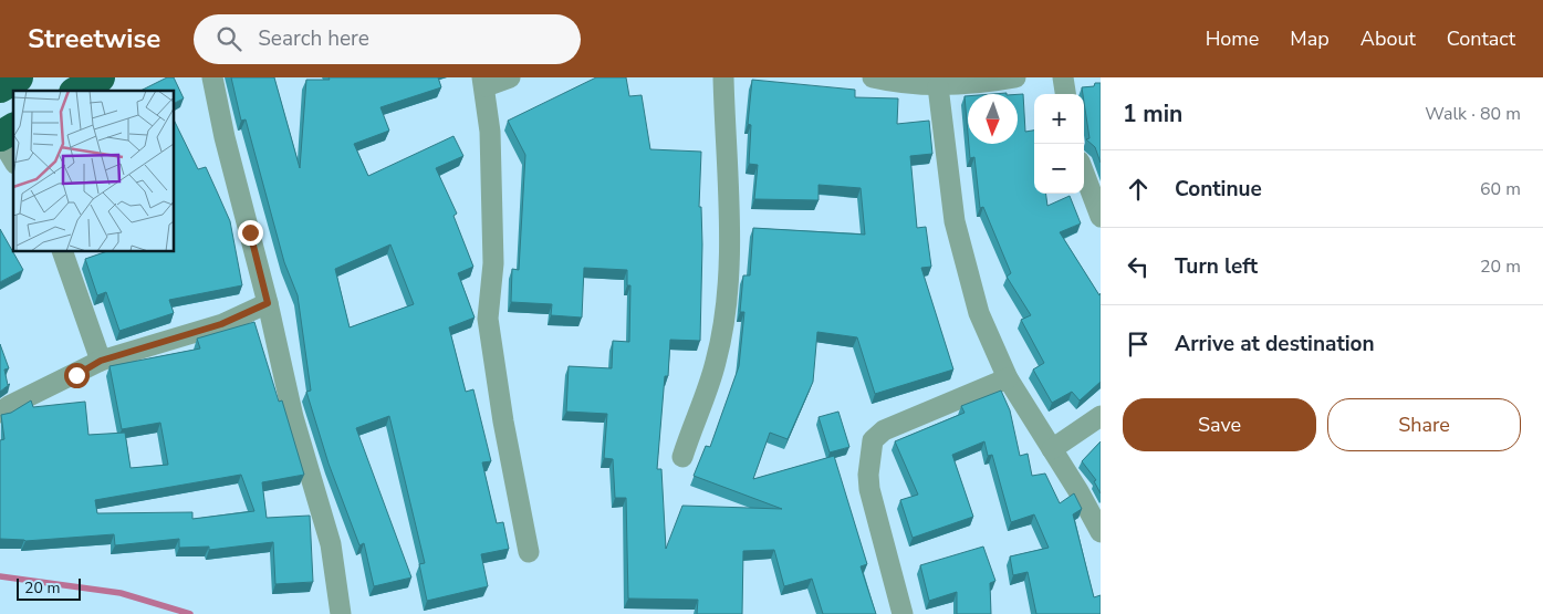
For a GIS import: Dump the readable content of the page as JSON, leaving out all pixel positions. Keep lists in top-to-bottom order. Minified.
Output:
{"scale_bar":"20 m","north":"bottom","page":{"header":"Streetwise","search":"Search here","nav":["Home","Map","About","Contact"],"heading":["1 min","Walk · 80 m"],"map_buttons":["+","−"],"list":[["Continue","60 m"],["Turn left","20 m"],"Arrive at destination"],"buttons":["Save","Share"],"scale":"20 m"}}
